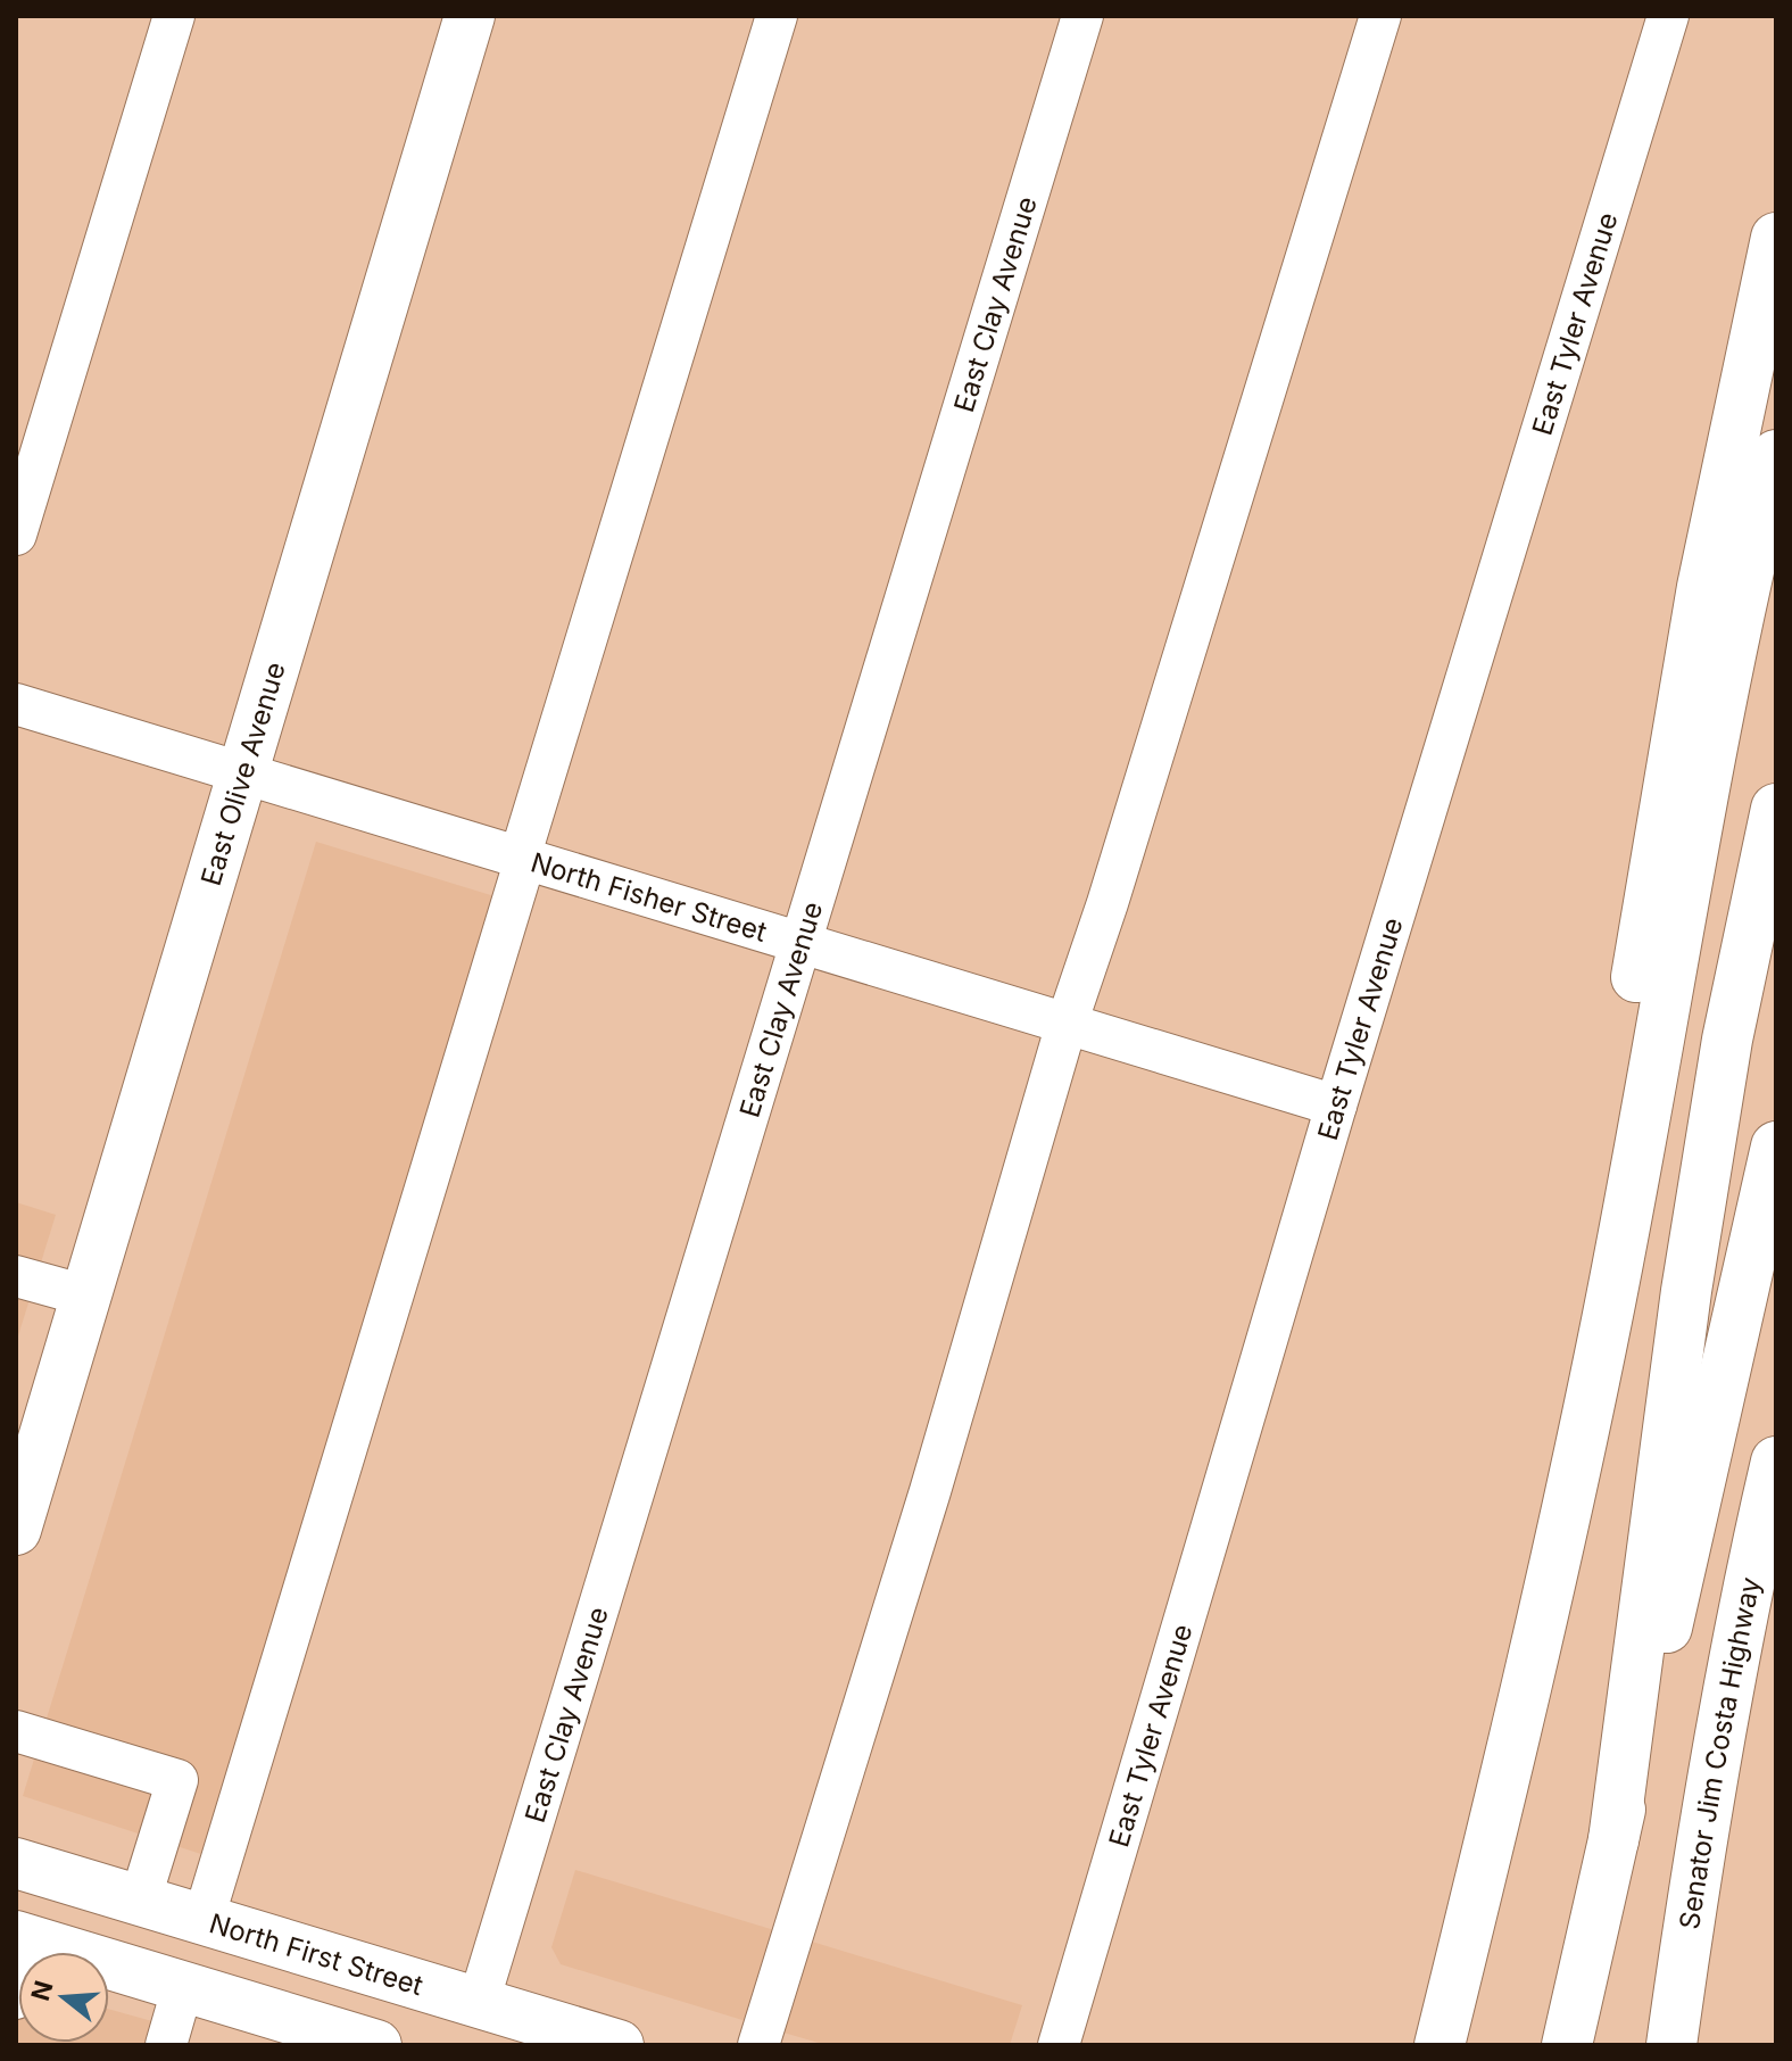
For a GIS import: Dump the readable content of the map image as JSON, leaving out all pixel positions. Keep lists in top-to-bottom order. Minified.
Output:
{"streets":{"main road":["East Olive Avenue","Senator Jim Costa Highway","North First Street"],"street":["East Clay Avenue","East Tyler Avenue","North Fisher Street"]},"crossings":[["East Clay Avenue","North Fisher Street"],["East Clay Avenue","North First Street"],["East Tyler Avenue","North Fisher Street"],["East Olive Avenue","North Fisher Street"]],"north":"left"}
